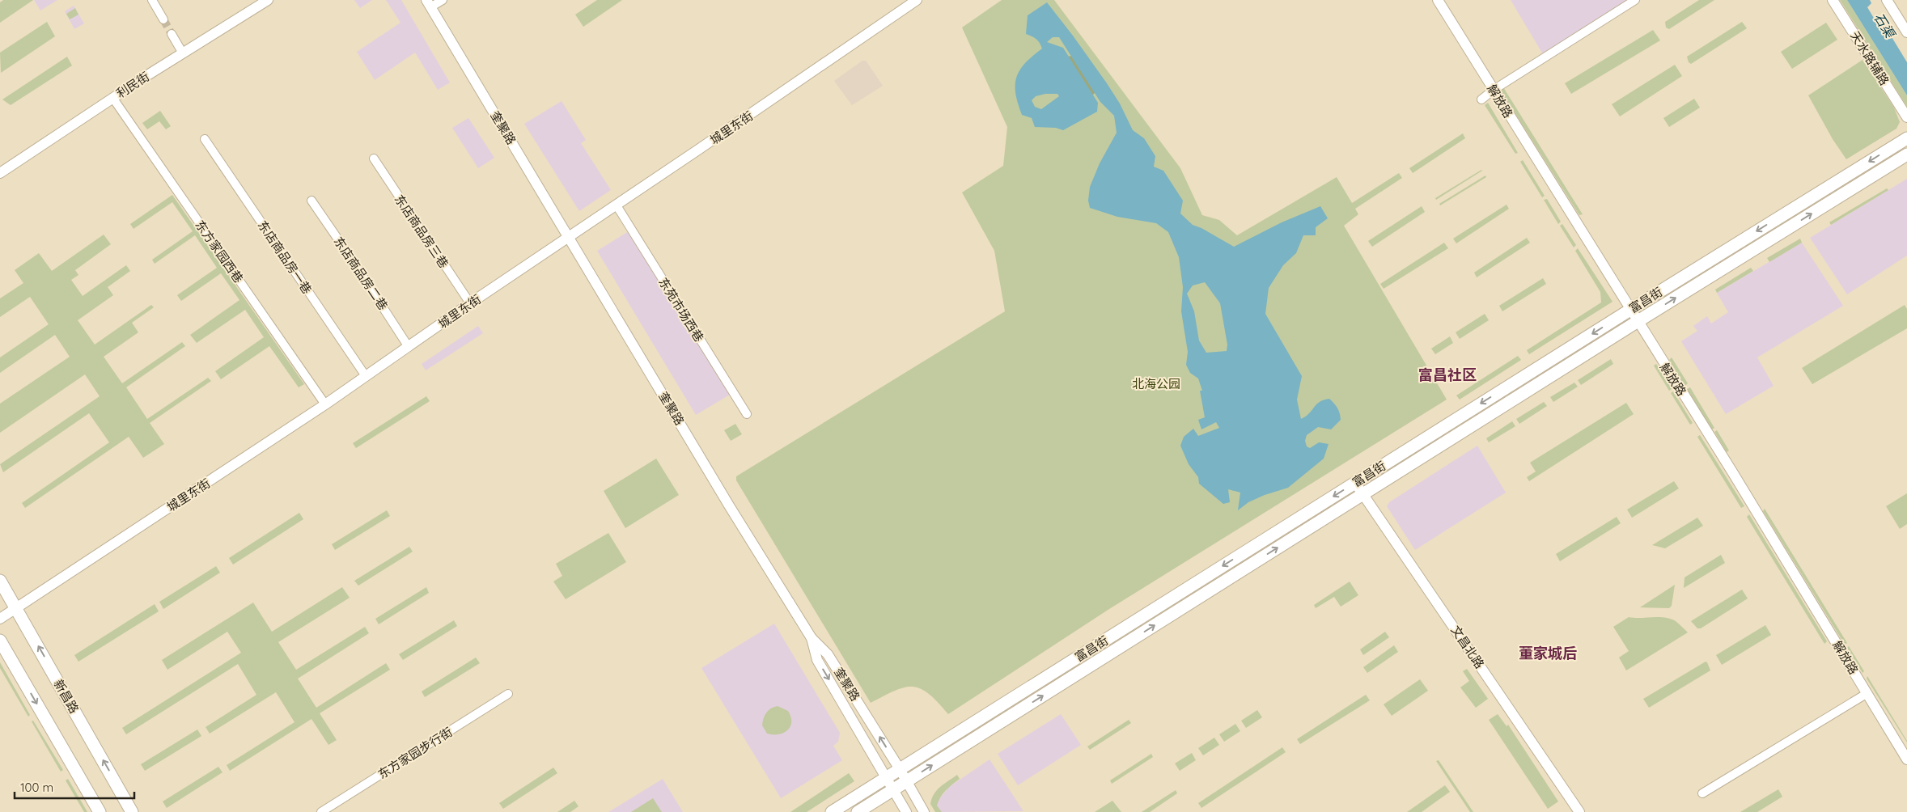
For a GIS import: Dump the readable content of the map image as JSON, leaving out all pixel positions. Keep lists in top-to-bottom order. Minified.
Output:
{"streets":{"main road":["富昌街","新昌路"],"street":["天水路辅路","利民街","解放路","奎聚路","城里东街","东店商品房三巷","东方家园西巷","东店商品房一巷","东店商品房二巷","东苑市场西巷","文昌北路","东方家园步行街"]},"crossings":[["利民街","东方家园西巷"],["解放路","富昌街"],["奎聚路","城里东街"],["奎聚路","富昌街"],["城里东街","东店商品房三巷"],["城里东街","东方家园西巷"],["城里东街","东店商品房一巷"],["城里东街","东店商品房二巷"],["城里东街","东苑市场西巷"],["城里东街","新昌路"],["富昌街","文昌北路"]],"districts":["富昌社区","董家城后"],"water":["石渠"],"parks":["北海公园"],"scale_bar":"100 m"}
